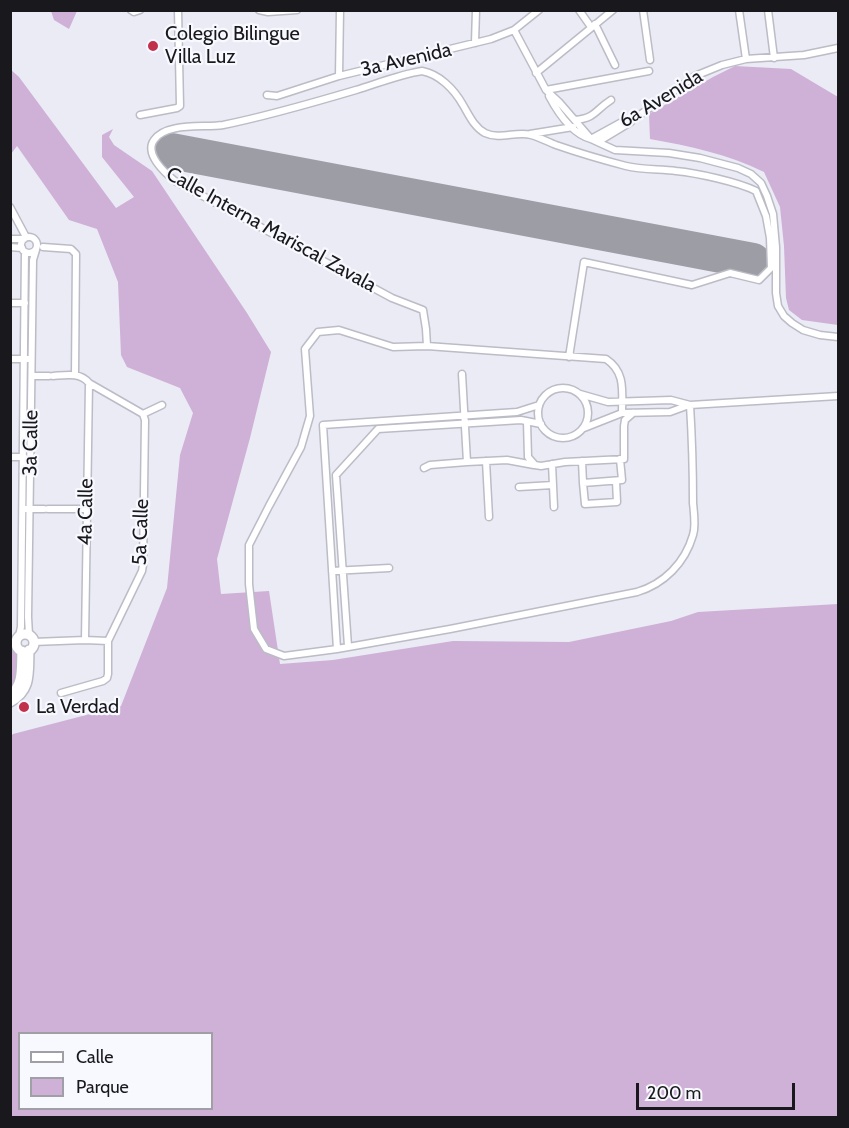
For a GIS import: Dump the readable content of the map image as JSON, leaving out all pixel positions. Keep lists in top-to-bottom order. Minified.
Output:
{"streets":{"street":["3a Avenida","6a Avenida","Calle Interna Mariscal Zavala","3a Calle","4a Calle","5a Calle"]},"places":["Colegio Bilingue Villa Luz","La Verdad"],"legend":["Calle","Parque"],"scale_bar":"200 m"}
